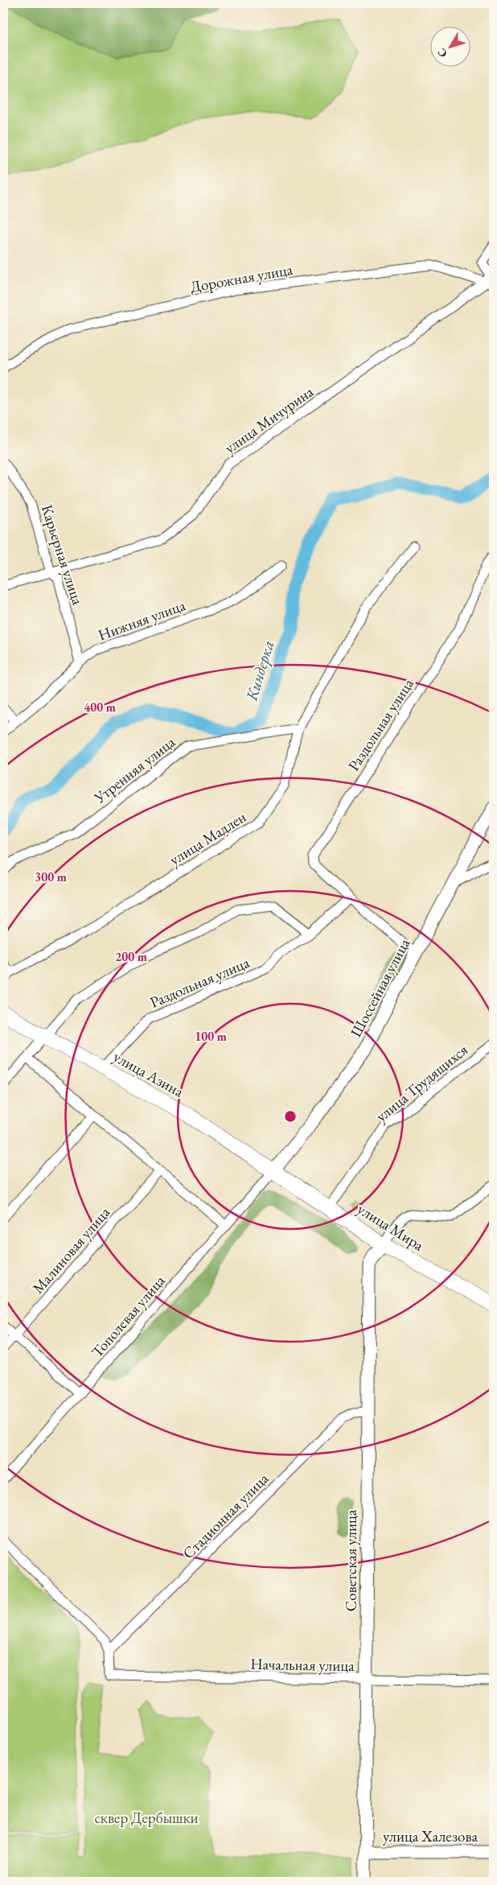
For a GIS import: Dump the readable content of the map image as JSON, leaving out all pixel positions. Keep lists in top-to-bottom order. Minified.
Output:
{"streets":{"main road":["улица Азина","улица Мира"],"street":["Дорожная улица","улица Мичурина","Карьерная улица","Нижняя улица","Раздольная улица","Утренняя улица","улица Мадлен","Шоссейная улица","улица Трудящихся","Малиновая улица","Тополевая улица","Стадионная улица","Советская улица","Начальная улица","улица Халезова"]},"crossings":[["Дорожная улица","улица Мичурина"],["улица Мичурина","Карьерная улица"],["Карьерная улица","Нижняя улица"],["Раздольная улица","Шоссейная улица"],["Раздольная улица","улица Азина"],["Утренняя улица","улица Мадлен"],["Шоссейная улица","улица Азина"],["Шоссейная улица","улица Мира"],["Шоссейная улица","Тополевая улица"],["улица Азина","улица Мира"],["улица Азина","Тополевая улица"],["улица Трудящихся","улица Мира"],["улица Мира","Тополевая улица"],["улица Мира","Советская улица"],["Стадионная улица","Советская улица"],["Стадионная улица","Начальная улица"],["Советская улица","Начальная улица"],["Советская улица","улица Халезова"]],"water":["Киндерка"],"parks":["сквер Дербышки"],"north":"bottom left","rings":["400 m","300 m","200 m","100 m"]}
